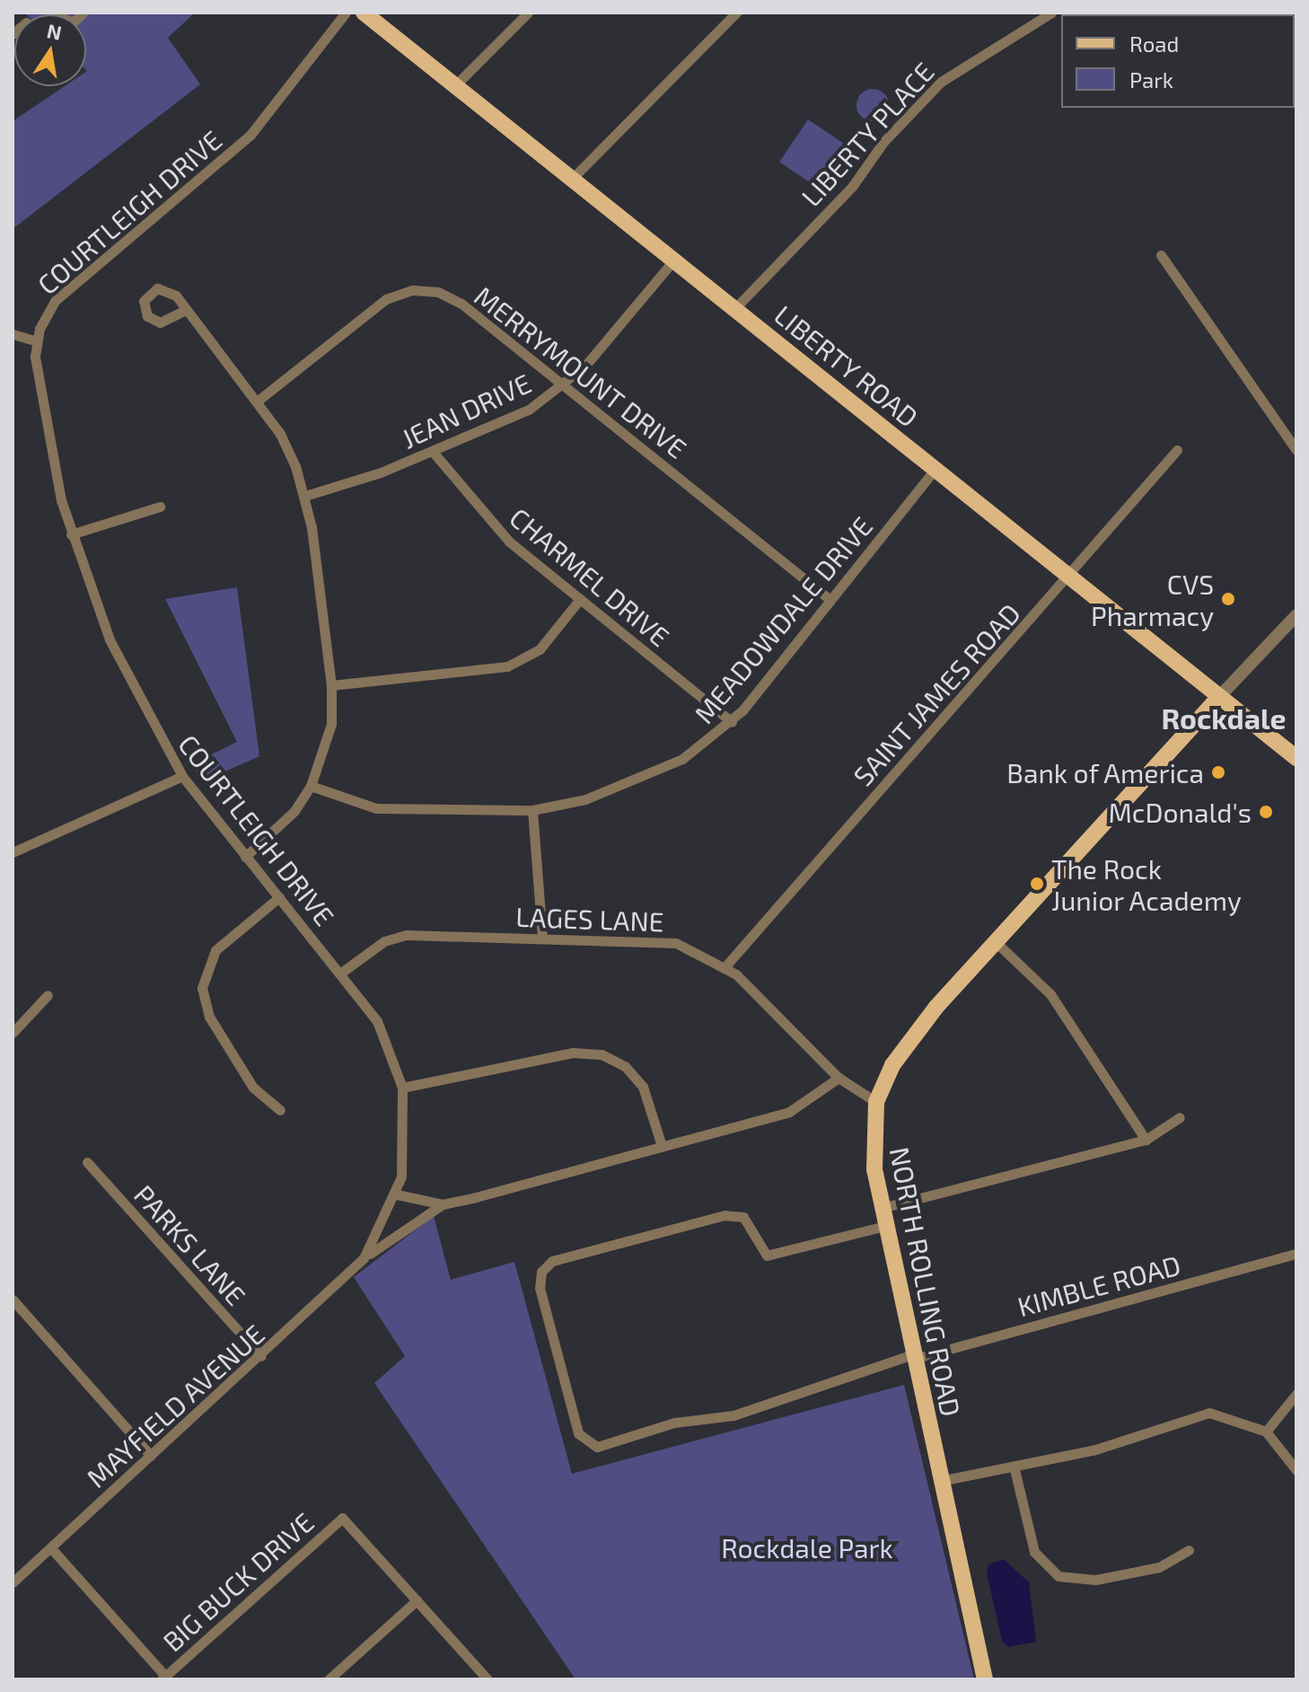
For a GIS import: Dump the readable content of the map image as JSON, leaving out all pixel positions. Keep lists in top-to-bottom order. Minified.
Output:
{"streets":{"main road":["LIBERTY ROAD","NORTH ROLLING ROAD"],"street":["LIBERTY PLACE","COURTLEIGH DRIVE","MERRYMOUNT DRIVE","JEAN DRIVE","CHARMEL DRIVE","MEADOWDALE DRIVE","SAINT JAMES ROAD","LAGES LANE","PARKS LANE","KIMBLE ROAD","MAYFIELD AVENUE","BIG BUCK DRIVE"]},"crossings":[["LIBERTY PLACE","LIBERTY ROAD"],["COURTLEIGH DRIVE","LAGES LANE"],["COURTLEIGH DRIVE","MAYFIELD AVENUE"],["LIBERTY ROAD","JEAN DRIVE"],["LIBERTY ROAD","MEADOWDALE DRIVE"],["LIBERTY ROAD","SAINT JAMES ROAD"],["LIBERTY ROAD","NORTH ROLLING ROAD"],["MERRYMOUNT DRIVE","JEAN DRIVE"],["MERRYMOUNT DRIVE","MEADOWDALE DRIVE"],["JEAN DRIVE","CHARMEL DRIVE"],["CHARMEL DRIVE","MEADOWDALE DRIVE"],["SAINT JAMES ROAD","LAGES LANE"],["LAGES LANE","NORTH ROLLING ROAD"],["LAGES LANE","MAYFIELD AVENUE"],["PARKS LANE","MAYFIELD AVENUE"],["NORTH ROLLING ROAD","KIMBLE ROAD"]],"districts":["Rockdale"],"parks":["Rockdale Park"],"places":["CVS Pharmacy","Bank of America","McDonald's","The Rock Junior Academy"],"legend":["Road","Park"],"north":"top"}
